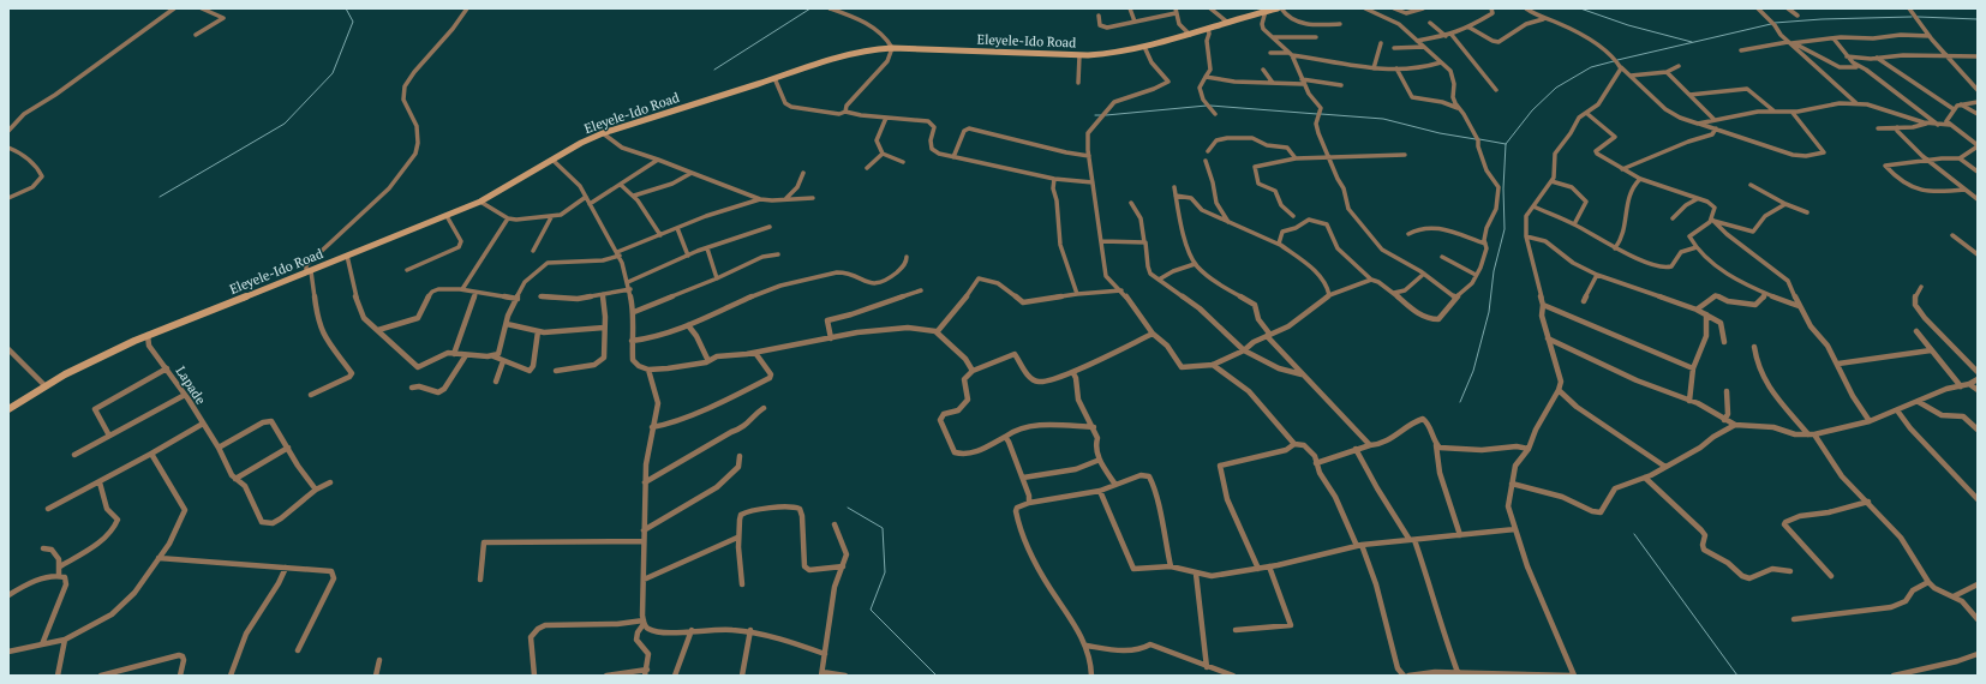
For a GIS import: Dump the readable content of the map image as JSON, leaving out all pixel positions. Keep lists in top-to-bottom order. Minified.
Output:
{"streets":{"main road":["Eleyele-Ido Road"],"street":["Lapade"]},"crossings":[["Eleyele-Ido Road","Lapade"]]}
